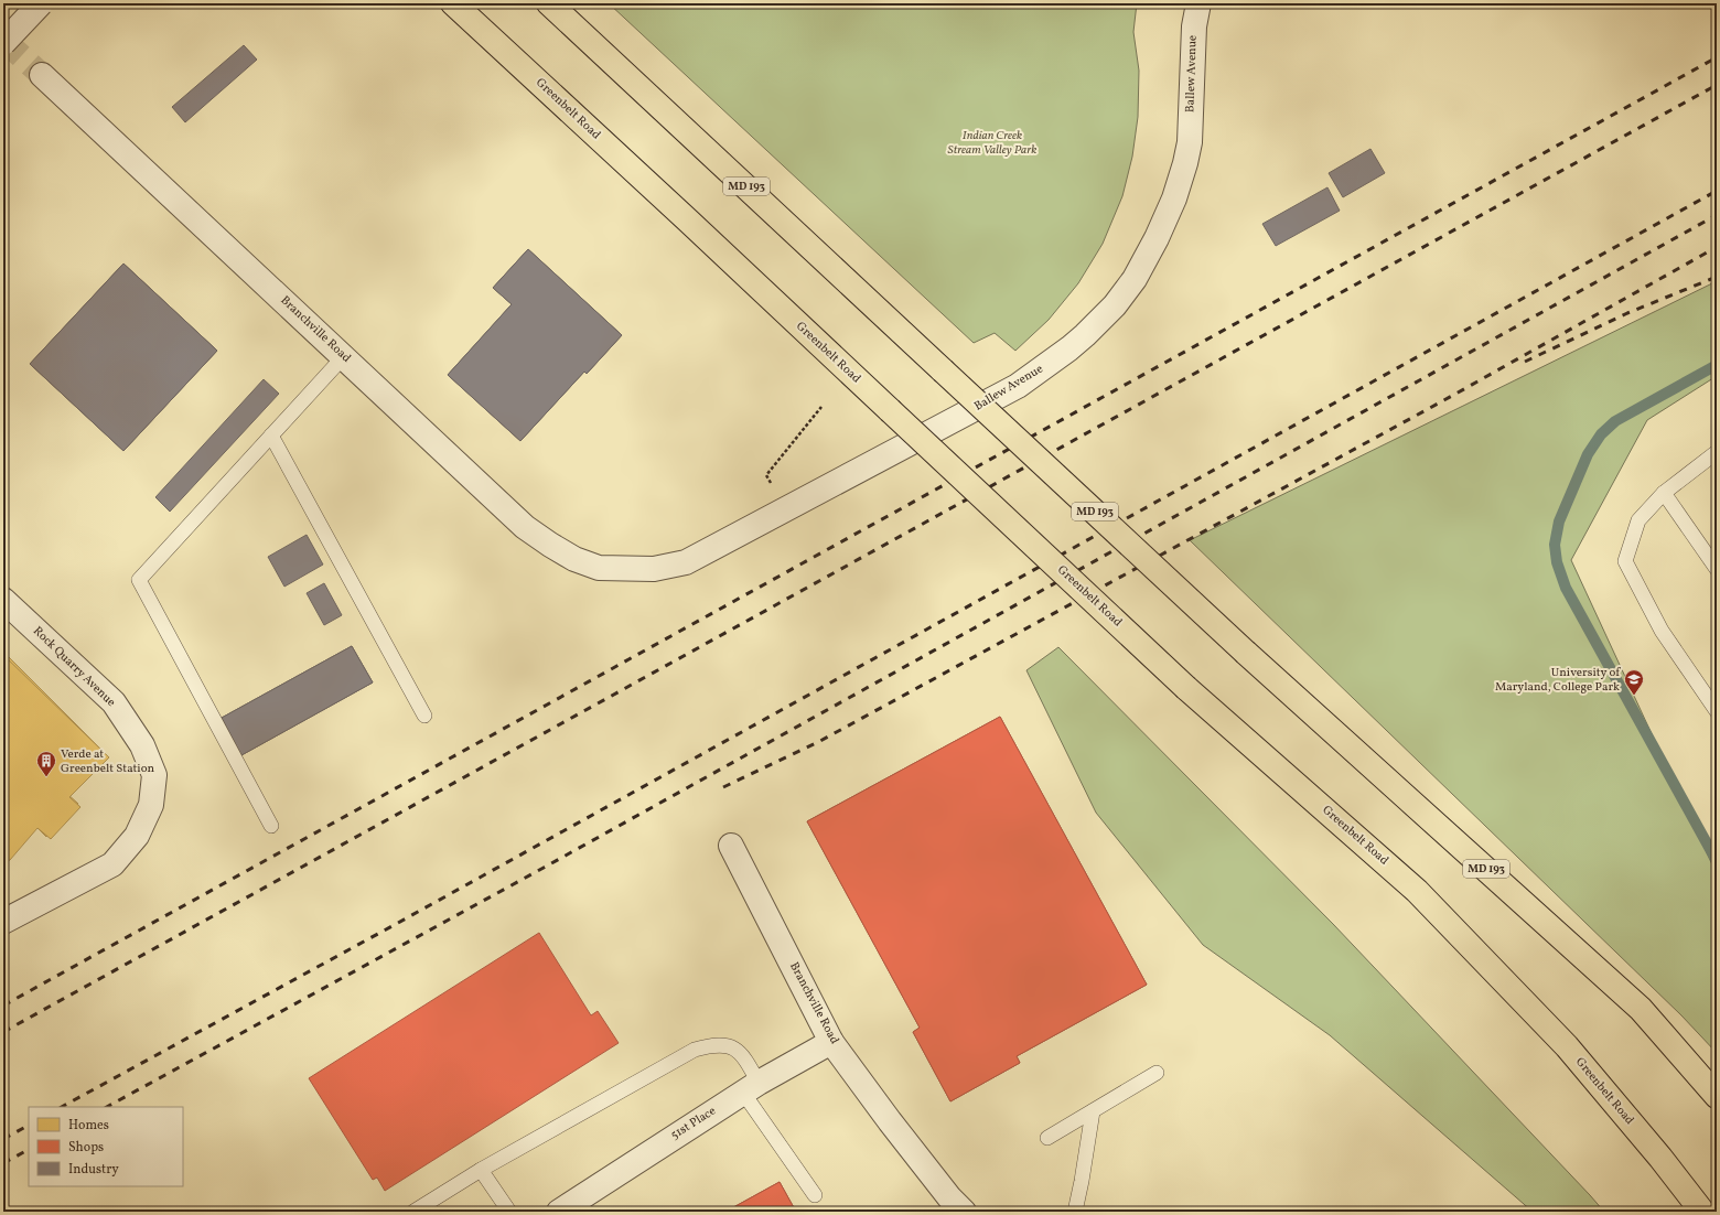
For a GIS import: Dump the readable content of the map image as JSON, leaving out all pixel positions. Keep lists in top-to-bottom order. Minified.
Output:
{"streets":{"main road":["Greenbelt Road","MD 193"],"street":["Ballew Avenue","Branchville Road","Rock Quarry Avenue","51st Place"]},"crossings":[["Ballew Avenue","Branchville Road"],["Branchville Road","51st Place"]],"parks":["Indian Creek Stream Valley Park"],"places":{"school or university":["University of Maryland, College Park"],"building":["Verde at Greenbelt Station"]},"legend":["Homes","Shops","Industry"]}
